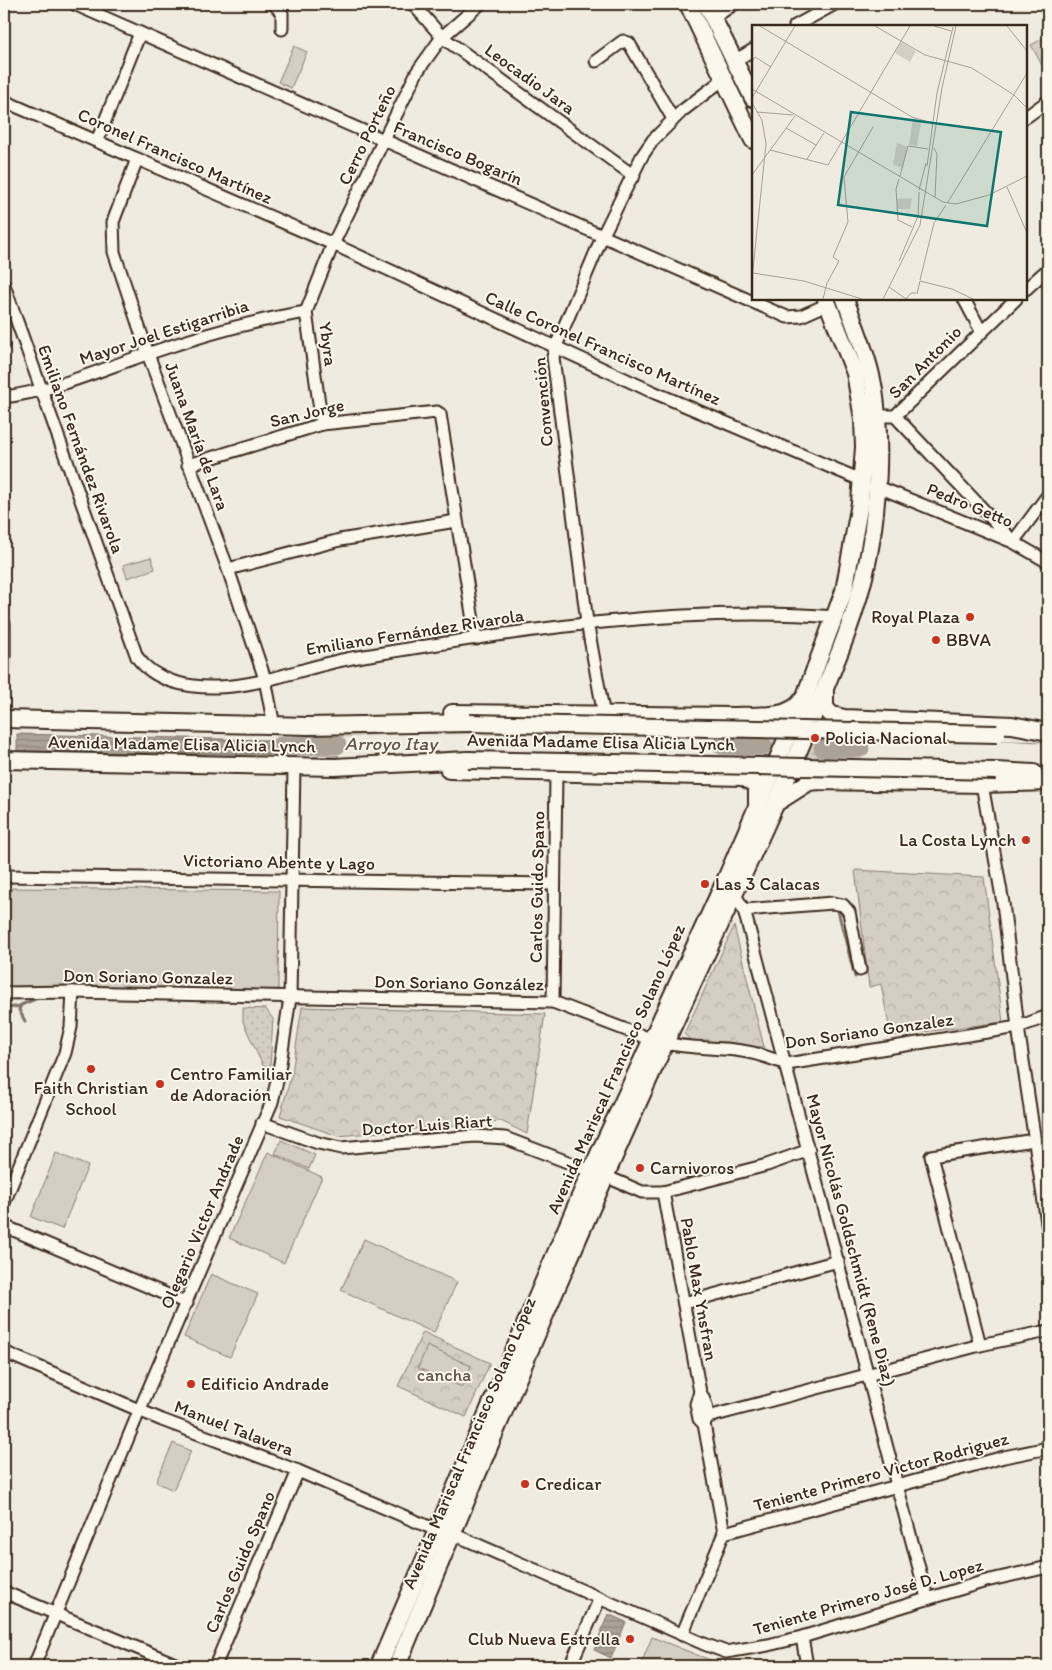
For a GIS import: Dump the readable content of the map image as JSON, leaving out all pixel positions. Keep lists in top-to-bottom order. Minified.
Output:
{"streets":{"highway":["Avenida Madame Elisa Alicia Lynch","Avenida Mariscal Francisco Solano López"],"street":["Leocadio Jara","Cerro Porteño","Francisco Bogarín","Coronel Francisco Martínez","Mayor Joel Estigarribia","Ybyra","Calle Coronel Francisco Martínez","San Antonio","Convención","San Jorge","Juana María de Lara","Emiliano Fernández Rivarola","Pedro Getto","Victoriano Abente y Lago","Carlos Guido Spano","Don Soriano Gonzalez","Don Soriano González","Doctor Luis Riart","Olegario Victor Andrade","Mayor Nicolás Goldschmidt (Rene Diaz)","Pablo Max Ynsfran","Manuel Talavera","Teniente Primero Victor Rodriguez","Teniente Primero José D. Lopez"]},"crossings":[["Leocadio Jara","Cerro Porteño"],["Leocadio Jara","Convención"],["Cerro Porteño","Francisco Bogarín"],["Cerro Porteño","Coronel Francisco Martínez"],["Cerro Porteño","Ybyra"],["Cerro Porteño","Calle Coronel Francisco Martínez"],["Francisco Bogarín","Convención"],["Coronel Francisco Martínez","Ybyra"],["Coronel Francisco Martínez","Calle Coronel Francisco Martínez"],["Coronel Francisco Martínez","Juana María de Lara"],["Mayor Joel Estigarribia","Ybyra"],["Mayor Joel Estigarribia","Juana María de Lara"],["Mayor Joel Estigarribia","Emiliano Fernández Rivarola"],["Ybyra","Calle Coronel Francisco Martínez"],["Ybyra","San Jorge"],["Calle Coronel Francisco Martínez","Convención"],["Calle Coronel Francisco Martínez","Pedro Getto"],["Calle Coronel Francisco Martínez","Avenida Mariscal Francisco Solano López"],["Convención","Emiliano Fernández Rivarola"],["San Jorge","Juana María de Lara"],["Juana María de Lara","Emiliano Fernández Rivarola"],["Juana María de Lara","Avenida Madame Elisa Alicia Lynch"],["Emiliano Fernández Rivarola","Avenida Mariscal Francisco Solano López"],["Pedro Getto","Avenida Mariscal Francisco Solano López"],["Avenida Madame Elisa Alicia Lynch","Olegario Victor Andrade"],["Victoriano Abente y Lago","Carlos Guido Spano"],["Victoriano Abente y Lago","Olegario Victor Andrade"],["Carlos Guido Spano","Don Soriano González"],["Carlos Guido Spano","Manuel Talavera"],["Don Soriano Gonzalez","Don Soriano González"],["Don Soriano Gonzalez","Avenida Mariscal Francisco Solano López"],["Don Soriano Gonzalez","Olegario Victor Andrade"],["Don Soriano Gonzalez","Mayor Nicolás Goldschmidt (Rene Diaz)"],["Don Soriano González","Avenida Mariscal Francisco Solano López"],["Don Soriano González","Olegario Victor Andrade"],["Avenida Mariscal Francisco Solano López","Doctor Luis Riart"],["Avenida Mariscal Francisco Solano López","Mayor Nicolás Goldschmidt (Rene Diaz)"],["Avenida Mariscal Francisco Solano López","Manuel Talavera"],["Avenida Mariscal Francisco Solano López","Teniente Primero José D. Lopez"],["Doctor Luis Riart","Olegario Victor Andrade"],["Doctor Luis Riart","Mayor Nicolás Goldschmidt (Rene Diaz)"],["Doctor Luis Riart","Pablo Max Ynsfran"],["Olegario Victor Andrade","Manuel Talavera"],["Mayor Nicolás Goldschmidt (Rene Diaz)","Teniente Primero Victor Rodriguez"],["Mayor Nicolás Goldschmidt (Rene Diaz)","Teniente Primero José D. Lopez"],["Manuel Talavera","Teniente Primero José D. Lopez"]],"water":["Arroyo Itay"],"parks":["cancha"],"places":["Royal Plaza","BBVA","Policia Nacional","La Costa Lynch","Las 3 Calacas","Faith Christian School","Centro Familiar de Adoración","Carnivoros","Edificio Andrade","Credicar","Club Nueva Estrella"]}
